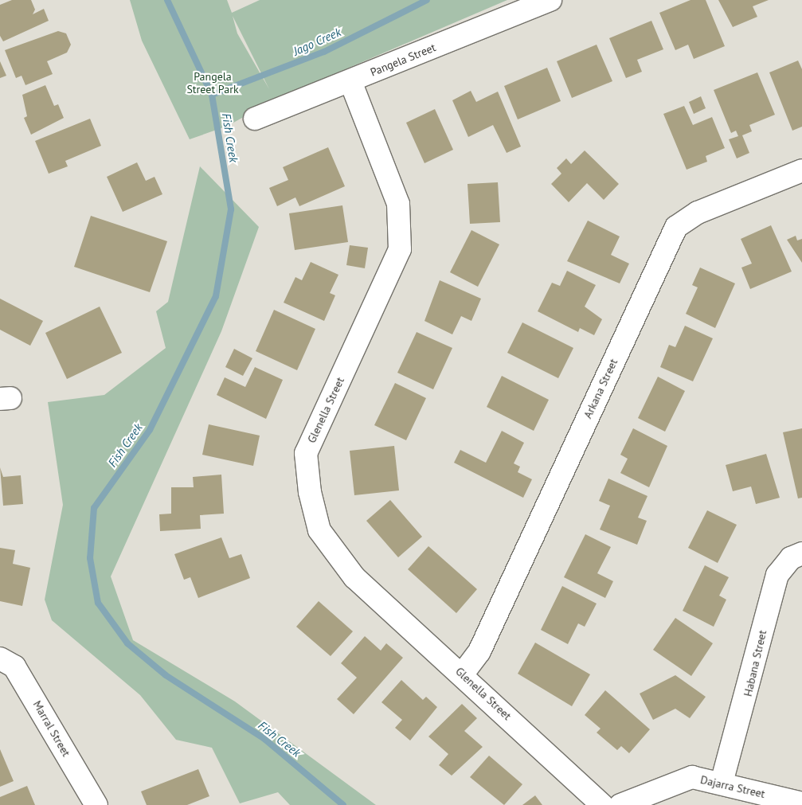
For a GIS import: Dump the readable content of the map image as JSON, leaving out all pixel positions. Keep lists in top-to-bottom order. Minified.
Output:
{"streets":{"street":["Pangela Street","Arkana Street","Glenella Street","Habana Street","Marral Street","Dajarra Street"]},"crossings":[["Pangela Street","Glenella Street"],["Arkana Street","Glenella Street"],["Habana Street","Dajarra Street"]],"water":["Jago Creek","Fish Creek"],"parks":["Pangela Street Park"]}
